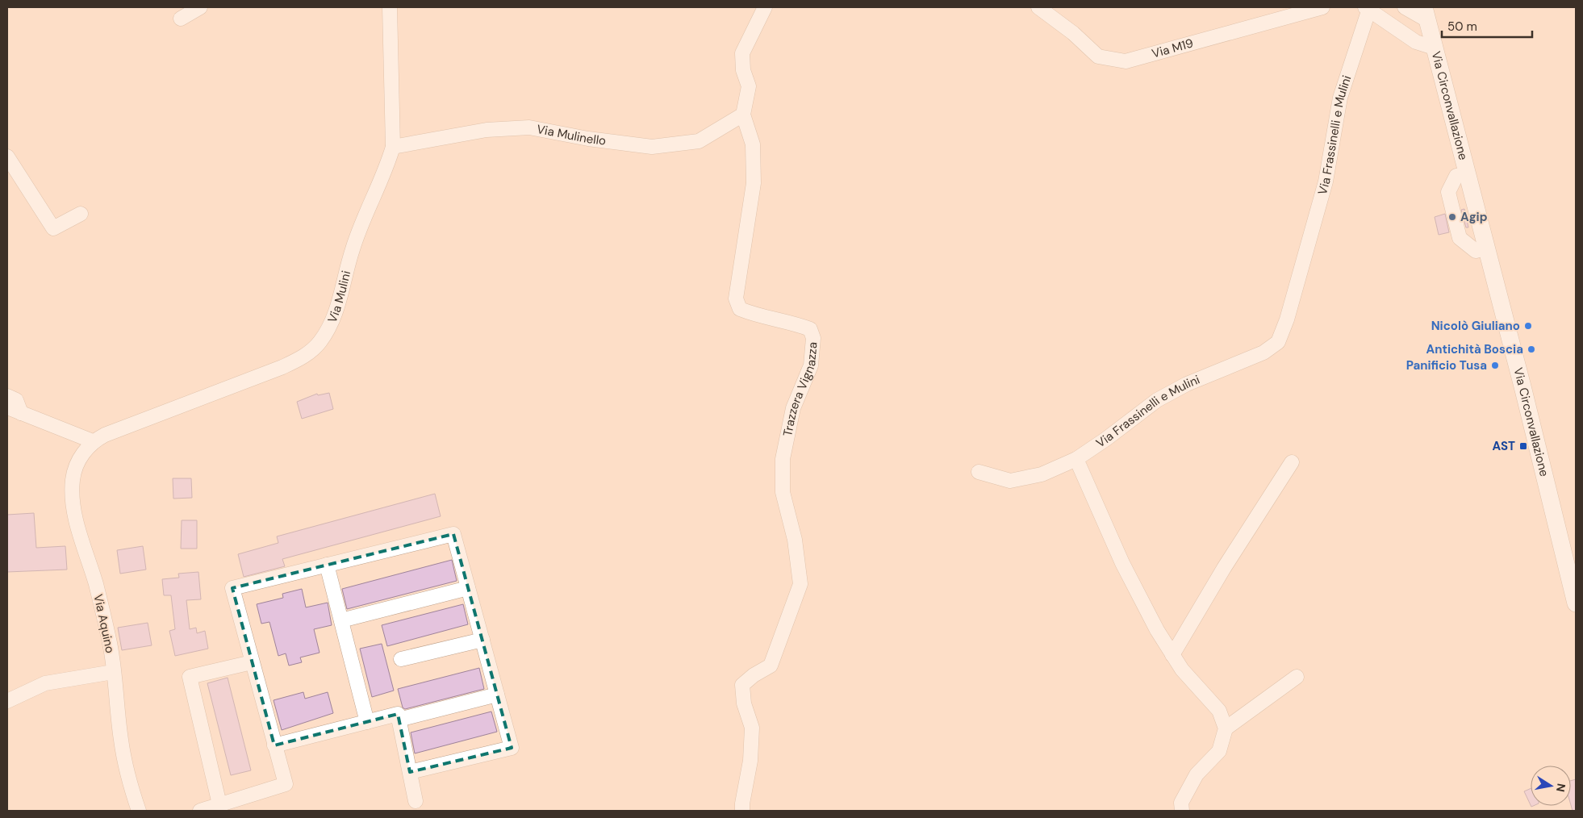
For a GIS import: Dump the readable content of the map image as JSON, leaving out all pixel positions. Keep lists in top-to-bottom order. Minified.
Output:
{"streets":{"main road":["Via Circonvallazione"],"street":["Via M19","Via Mulinello","Via Frassinelli e Mulini","Via Mulini","Trazzera Vignazza","Via Aquino"]},"crossings":[["Via Mulinello","Via Mulini"],["Via Mulinello","Trazzera Vignazza"],["Via Mulini","Via Aquino"]],"places":{"other":["Agip","Nicolò Giuliano","Antichità Boscia","Panificio Tusa"],"transit":["AST"]},"scale_bar":"50 m","north":"right"}
